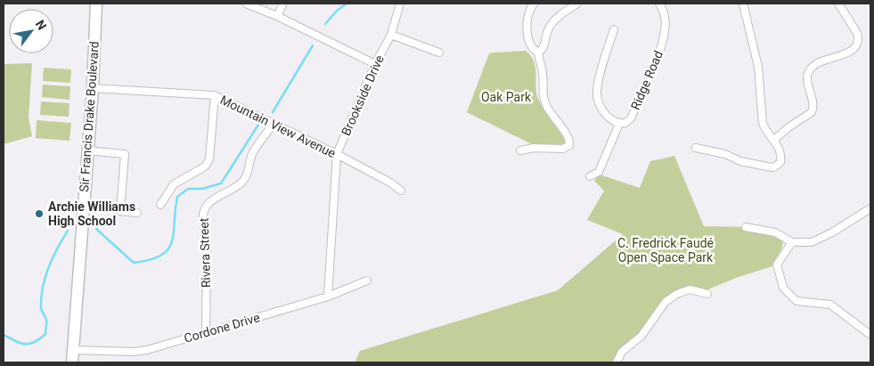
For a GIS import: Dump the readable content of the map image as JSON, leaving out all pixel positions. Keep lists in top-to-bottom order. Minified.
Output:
{"streets":{"main road":["Sir Francis Drake Boulevard"],"street":["Ridge Road","Brookside Drive","Mountain View Avenue","Rivera Street","Cordone Drive"]},"crossings":[["Brookside Drive","Mountain View Avenue"],["Brookside Drive","Cordone Drive"],["Sir Francis Drake Boulevard","Mountain View Avenue"],["Sir Francis Drake Boulevard","Cordone Drive"],["Mountain View Avenue","Rivera Street"],["Rivera Street","Cordone Drive"]],"parks":["Oak Park","C. Fredrick Faudé Open Space Park"],"places":["Archie Williams High School"],"north":"top right"}
